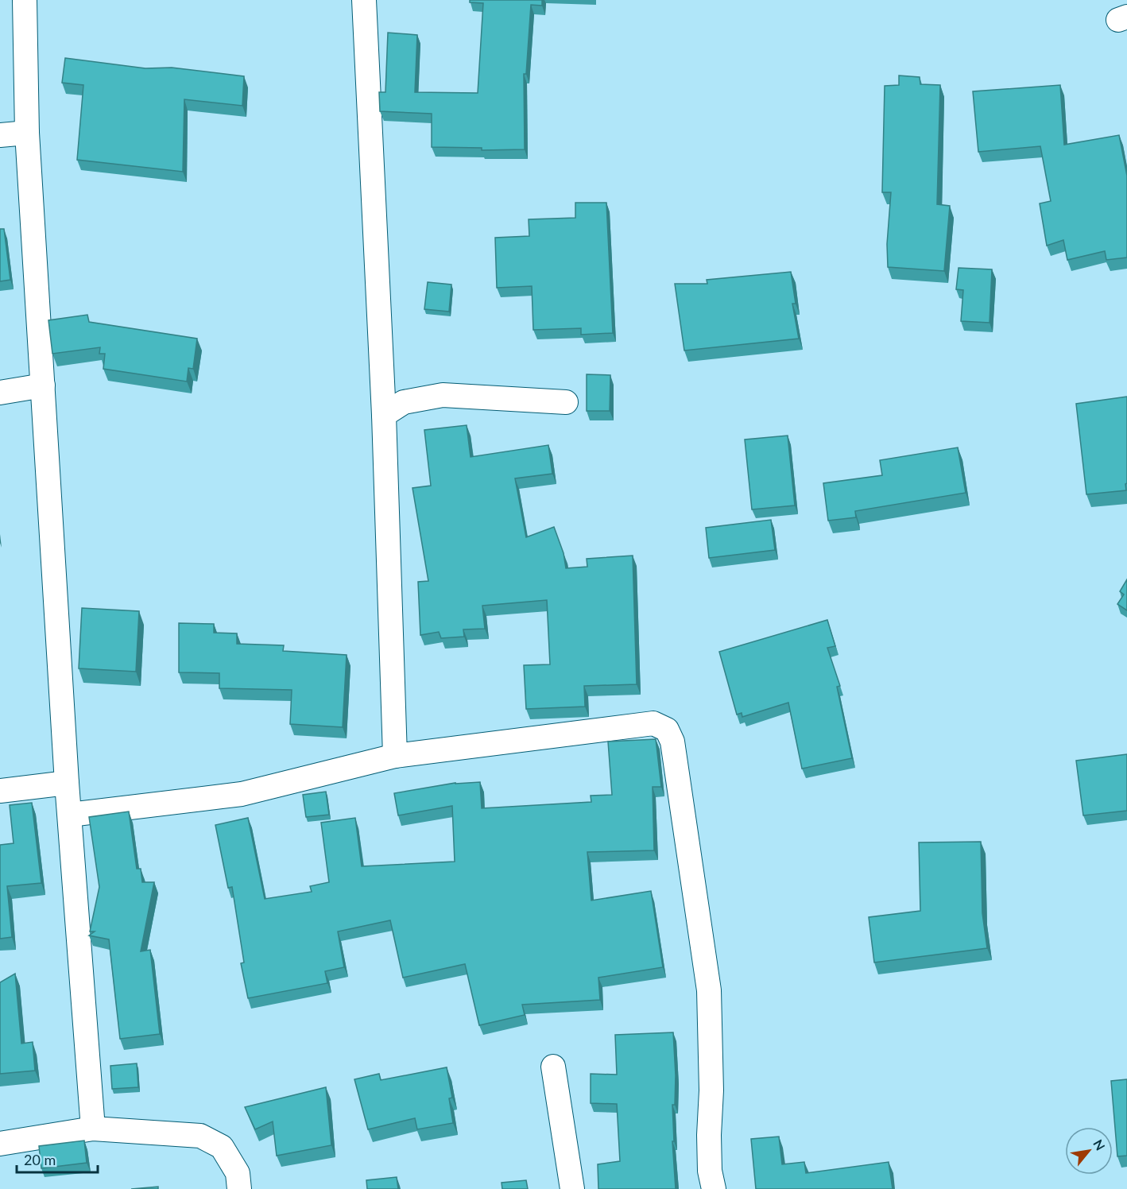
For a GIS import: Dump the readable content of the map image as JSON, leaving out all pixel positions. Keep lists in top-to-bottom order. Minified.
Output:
{"scale_bar":"20 m","north":"top right"}
